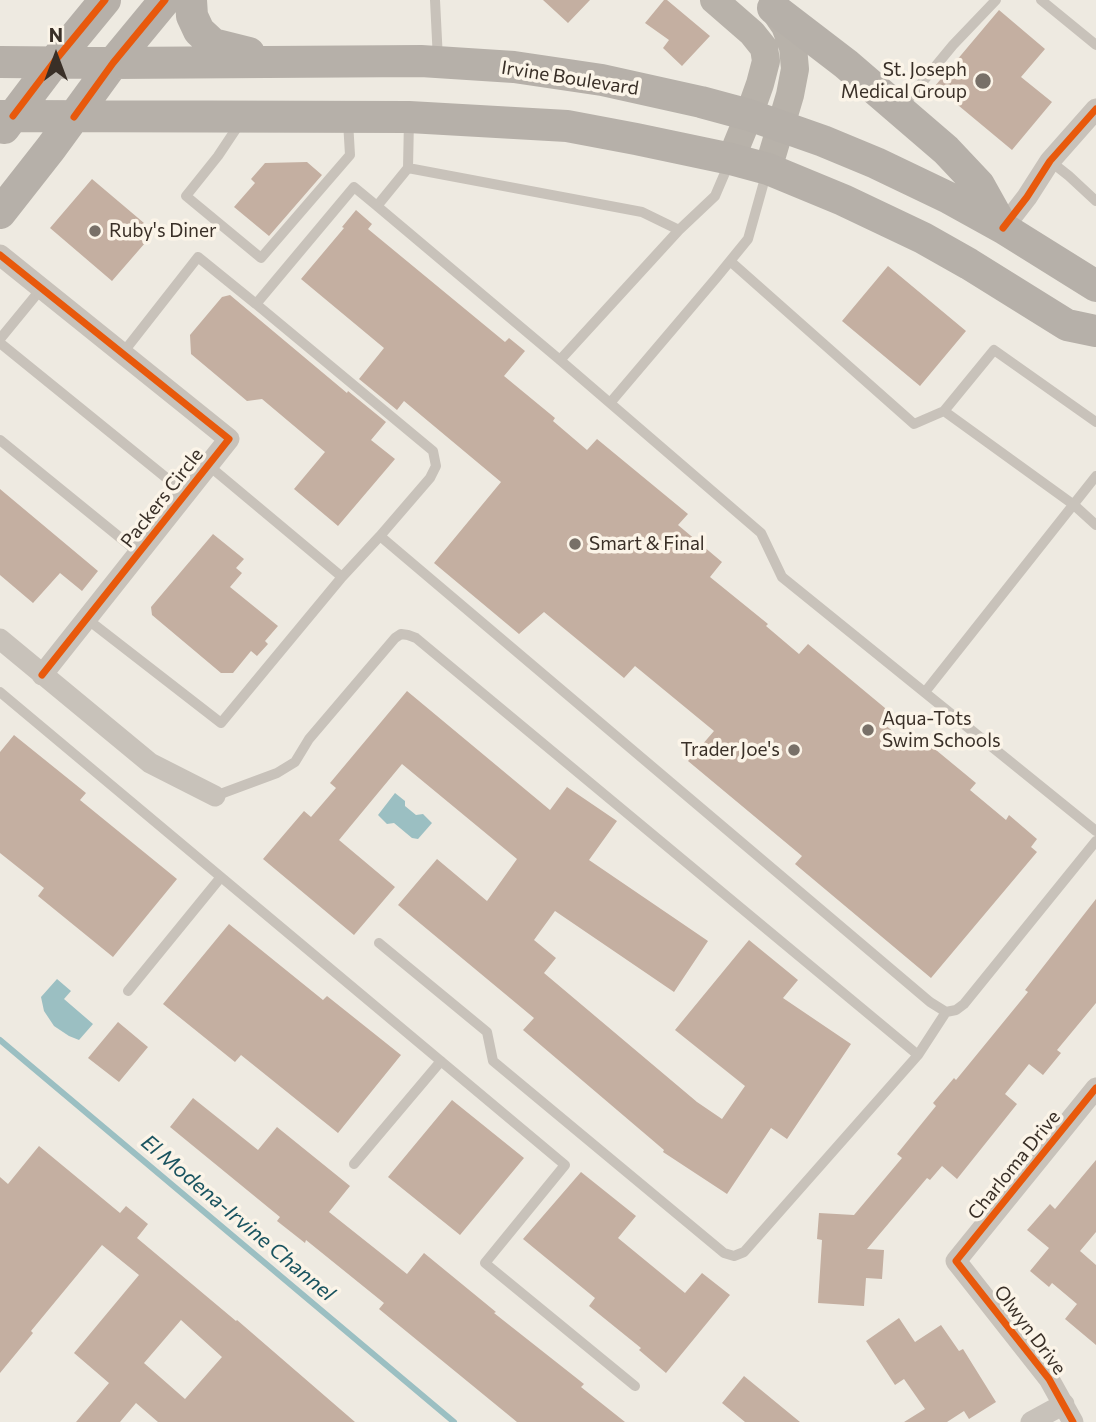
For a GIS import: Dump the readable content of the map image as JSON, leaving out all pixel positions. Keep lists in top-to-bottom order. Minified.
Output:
{"streets":{"main road":["Irvine Boulevard"],"street":["Packers Circle","Charloma Drive","Olwyn Drive"]},"crossings":[["Charloma Drive","Olwyn Drive"]],"water":["El Modena-Irvine Channel"],"places":["St. Joseph Medical Group","Ruby's Diner","Smart & Final","Aqua-Tots Swim Schools","Trader Joe's"],"north":"top"}
